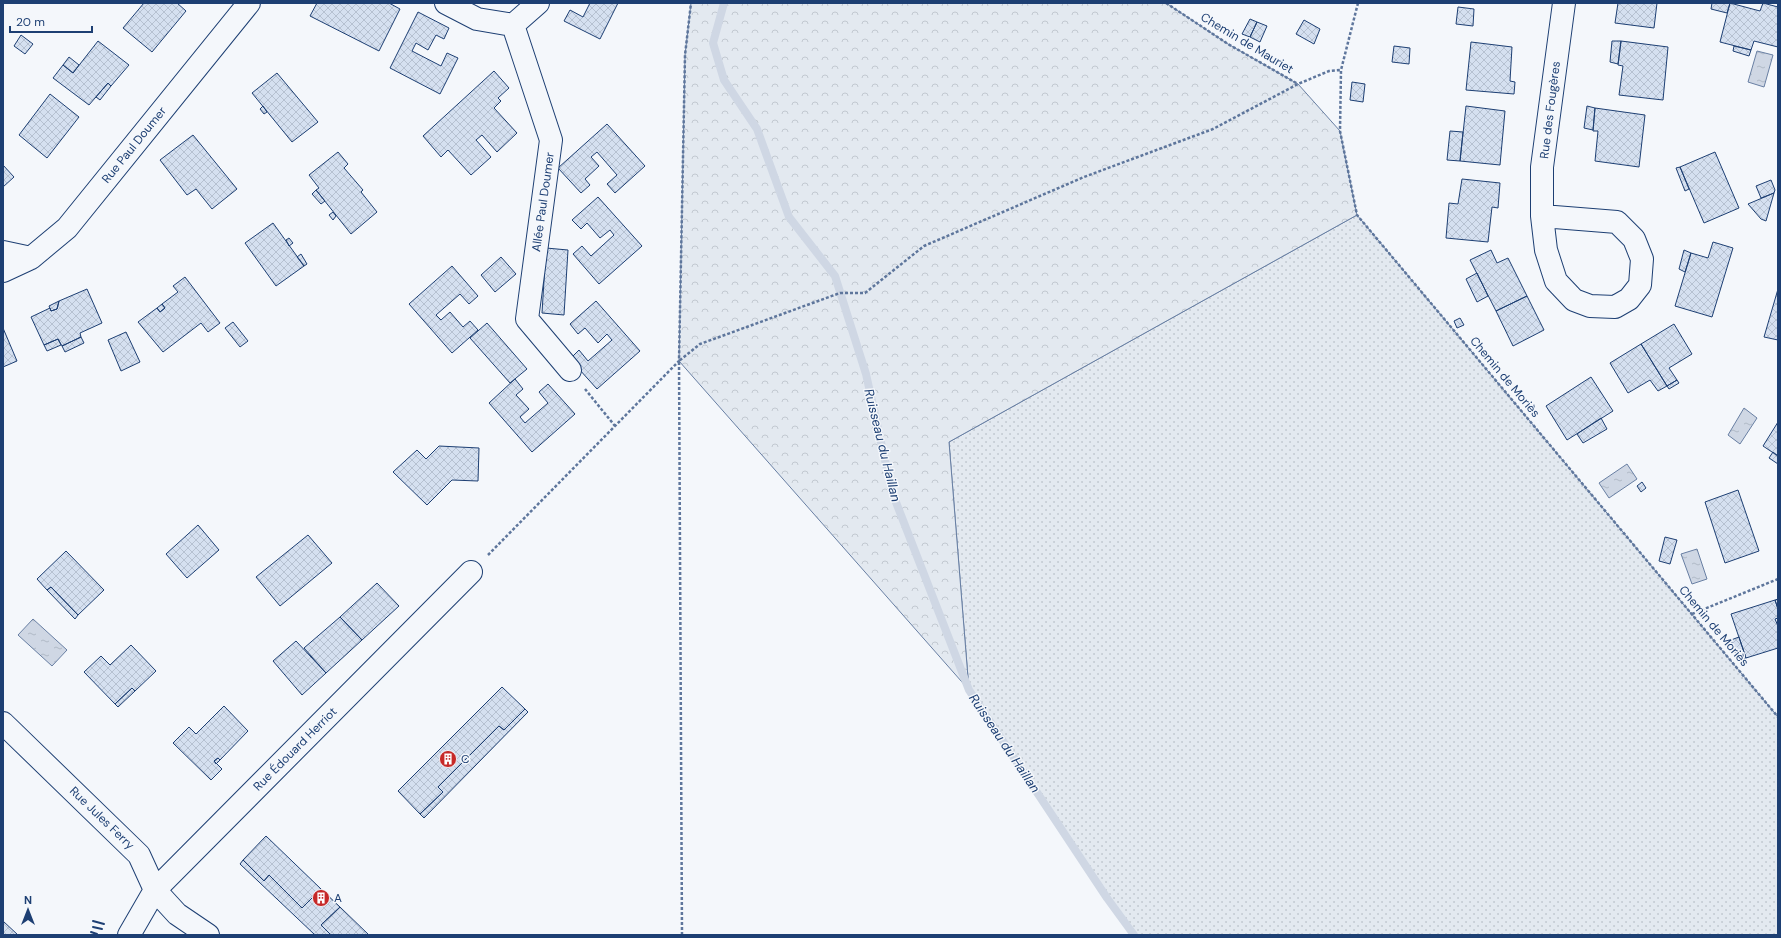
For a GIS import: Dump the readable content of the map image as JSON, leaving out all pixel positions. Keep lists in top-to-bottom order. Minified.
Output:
{"streets":{"street":["Rue des Fougères","Rue Paul Doumer","Allée Paul Doumer","Rue Édouard Herriot","Rue Jules Ferry"],"path":["Chemin de Mauriet","Chemin de Moriès"]},"crossings":[["Rue Édouard Herriot","Rue Jules Ferry"]],"water":["Ruisseau du Haillan"],"places":{"building":["C","A"]},"scale_bar":"20 m","north":"top"}
